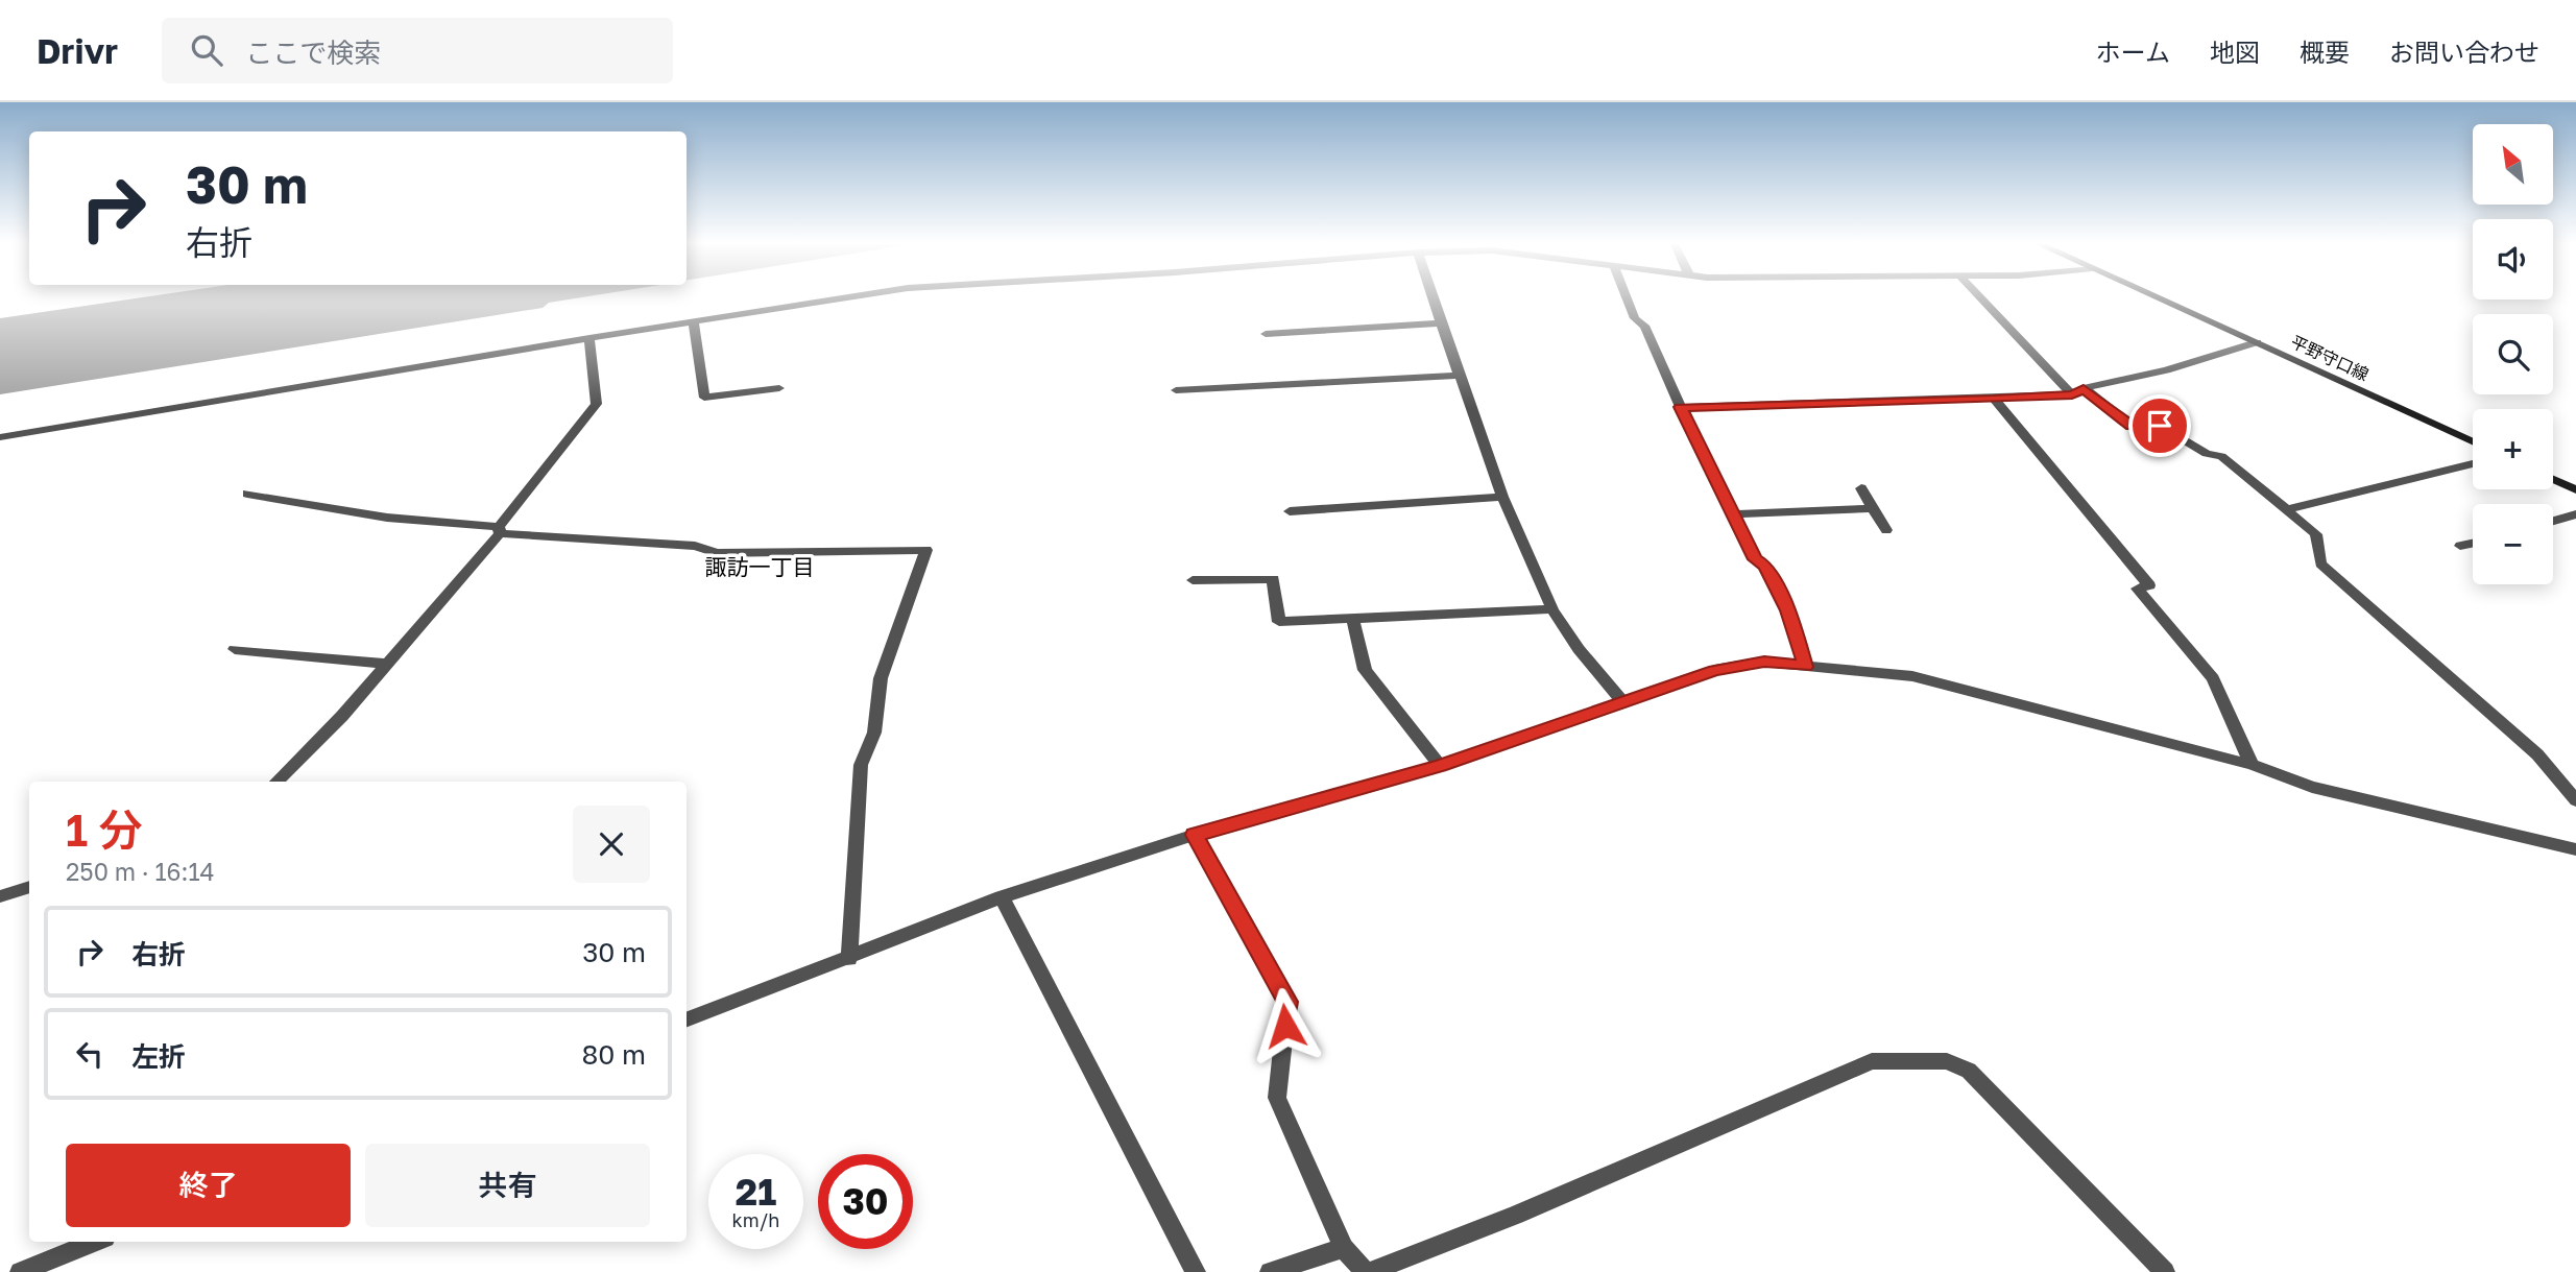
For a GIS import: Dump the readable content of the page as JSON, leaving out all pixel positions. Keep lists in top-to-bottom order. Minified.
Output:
{"streets":{"main road":["平野守口線"]},"districts":["諏訪一丁目"],"north":"top left","page":{"header":"Drivr","search":"ここで検索","nav":["ホーム","地図","概要","お問い合わせ"],"map_buttons":["+","−"],"turn":["30 m","右折"],"heading":["1 分","250 m · 16:14"],"list":[{"name":"右折","value":"30 m"},{"name":"左折","value":"80 m"}],"buttons":["終了","共有"],"speed":"21 km/h","limit":"30"}}
